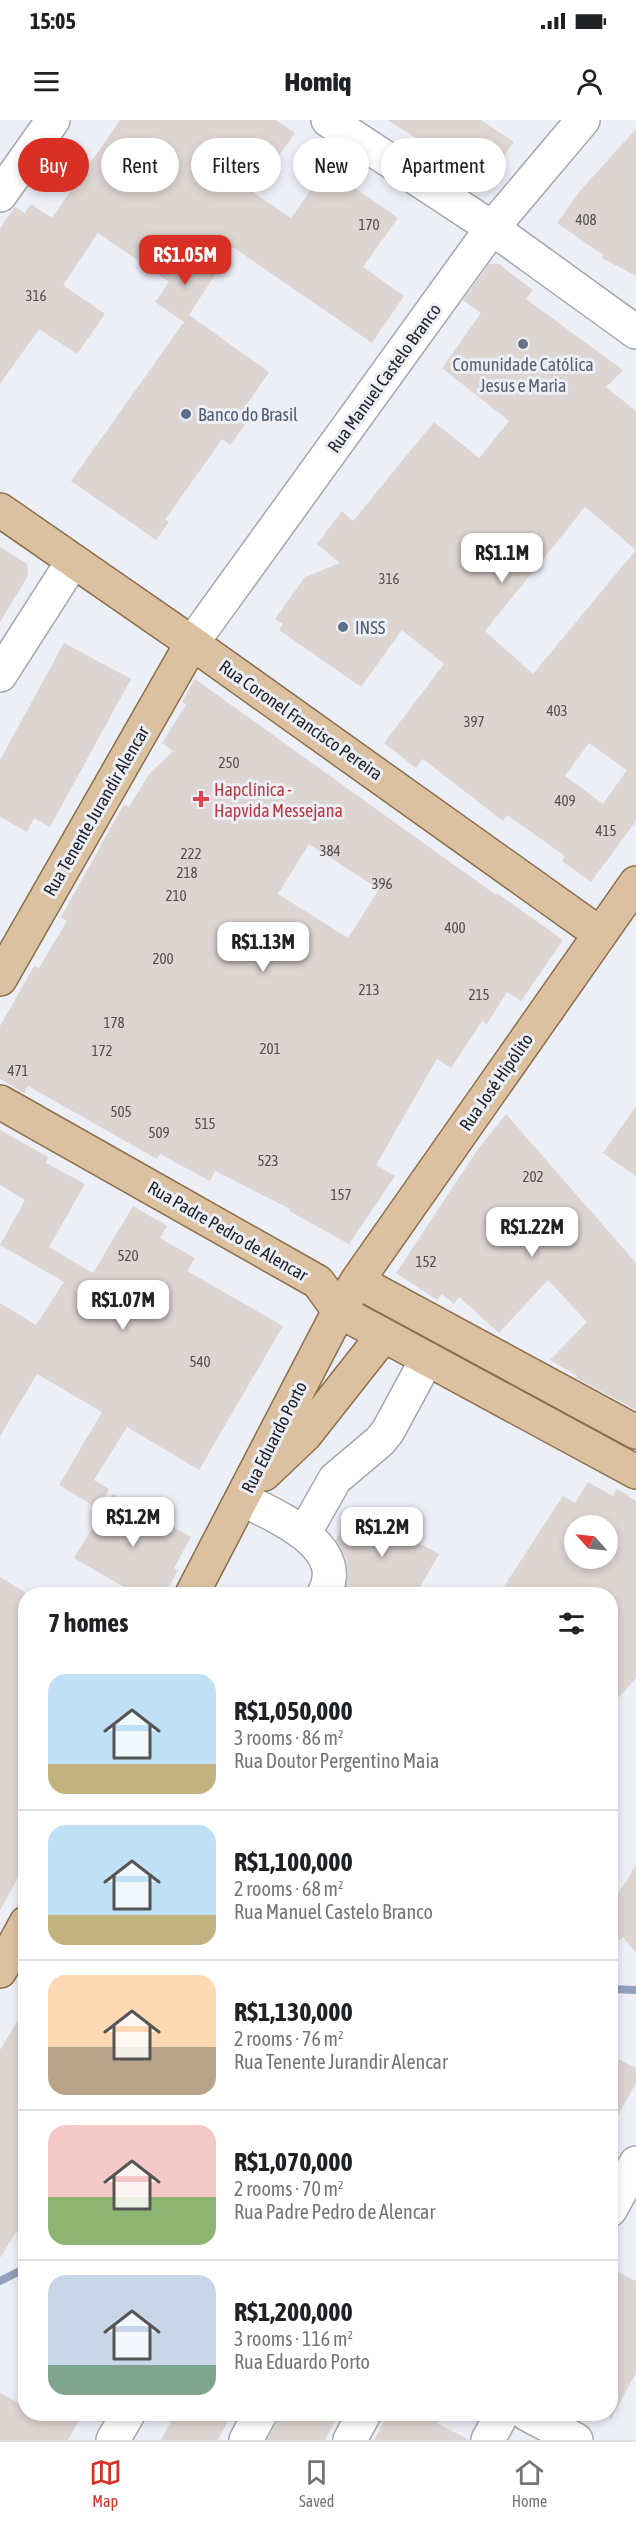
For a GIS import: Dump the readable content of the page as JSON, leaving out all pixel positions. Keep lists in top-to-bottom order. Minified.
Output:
{"streets":{"main road":["Rua Coronel Francisco Pereira","Rua Tenente Jurandir Alencar","Rua José Hipólito","Rua Padre Pedro de Alencar","Rua Eduardo Porto"],"street":["Rua Manuel Castelo Branco"]},"crossings":[["Rua Manuel Castelo Branco","Rua Coronel Francisco Pereira"],["Rua Manuel Castelo Branco","Rua Tenente Jurandir Alencar"],["Rua Coronel Francisco Pereira","Rua Tenente Jurandir Alencar"],["Rua Coronel Francisco Pereira","Rua José Hipólito"],["Rua José Hipólito","Rua Eduardo Porto"],["Rua Padre Pedro de Alencar","Rua Eduardo Porto"]],"places":{"other":["Comunidade Católica Jesus e Maria","Banco do Brasil","INSS"],"health":["Hapclínica - Hapvida Messejana"]},"house_numbers":["408","170","316","316","403","397","250","409","415","384","222","218","396","210","400","200","213","215","178","201","172","471","505","515","509","523","202","157","520","152","540"],"north":"top left","page":{"status":"15:05","header":"Homiq","chip":["Buy","Rent","Filters","New","Apartment"],"price":["R$1.05M","R$1.1M","R$1.13M","R$1.22M","R$1.07M","R$1.2M","R$1.2M"],"heading":"7 homes","list":[{"name":"R$1,050,000","note":"3 rooms · 86 m² · Rua Doutor Pergentino Maia"},{"name":"R$1,100,000","note":"2 rooms · 68 m² · Rua Manuel Castelo Branco"},{"name":"R$1,130,000","note":"2 rooms · 76 m² · Rua Tenente Jurandir Alencar"},{"name":"R$1,070,000","note":"2 rooms · 70 m² · Rua Padre Pedro de Alencar"},{"name":"R$1,200,000","note":"3 rooms · 116 m² · Rua Eduardo Porto"}],"tabs":["Map","Saved","Home"]}}
